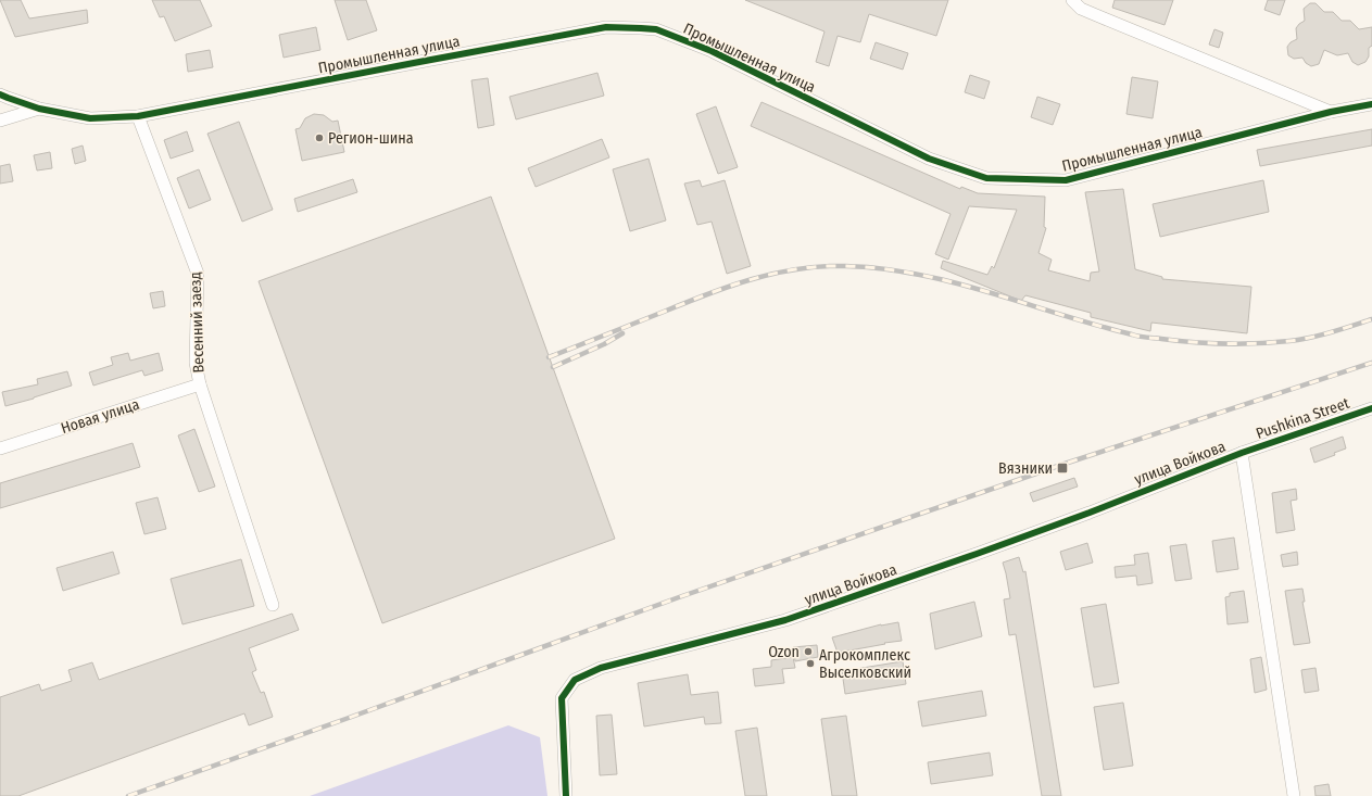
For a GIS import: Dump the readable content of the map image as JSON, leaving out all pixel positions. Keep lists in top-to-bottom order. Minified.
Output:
{"streets":{"street":["Промышленная улица","Весенний заезд","Новая улица","Pushkina Street","улица Войкова"]},"crossings":[["Промышленная улица","Весенний заезд"],["Весенний заезд","Новая улица"],["Pushkina Street","улица Войкова"]],"places":{"other":["Регион-шина","Ozon","Агрокомплекс Выселковский"],"transit":["Вязники"]}}
